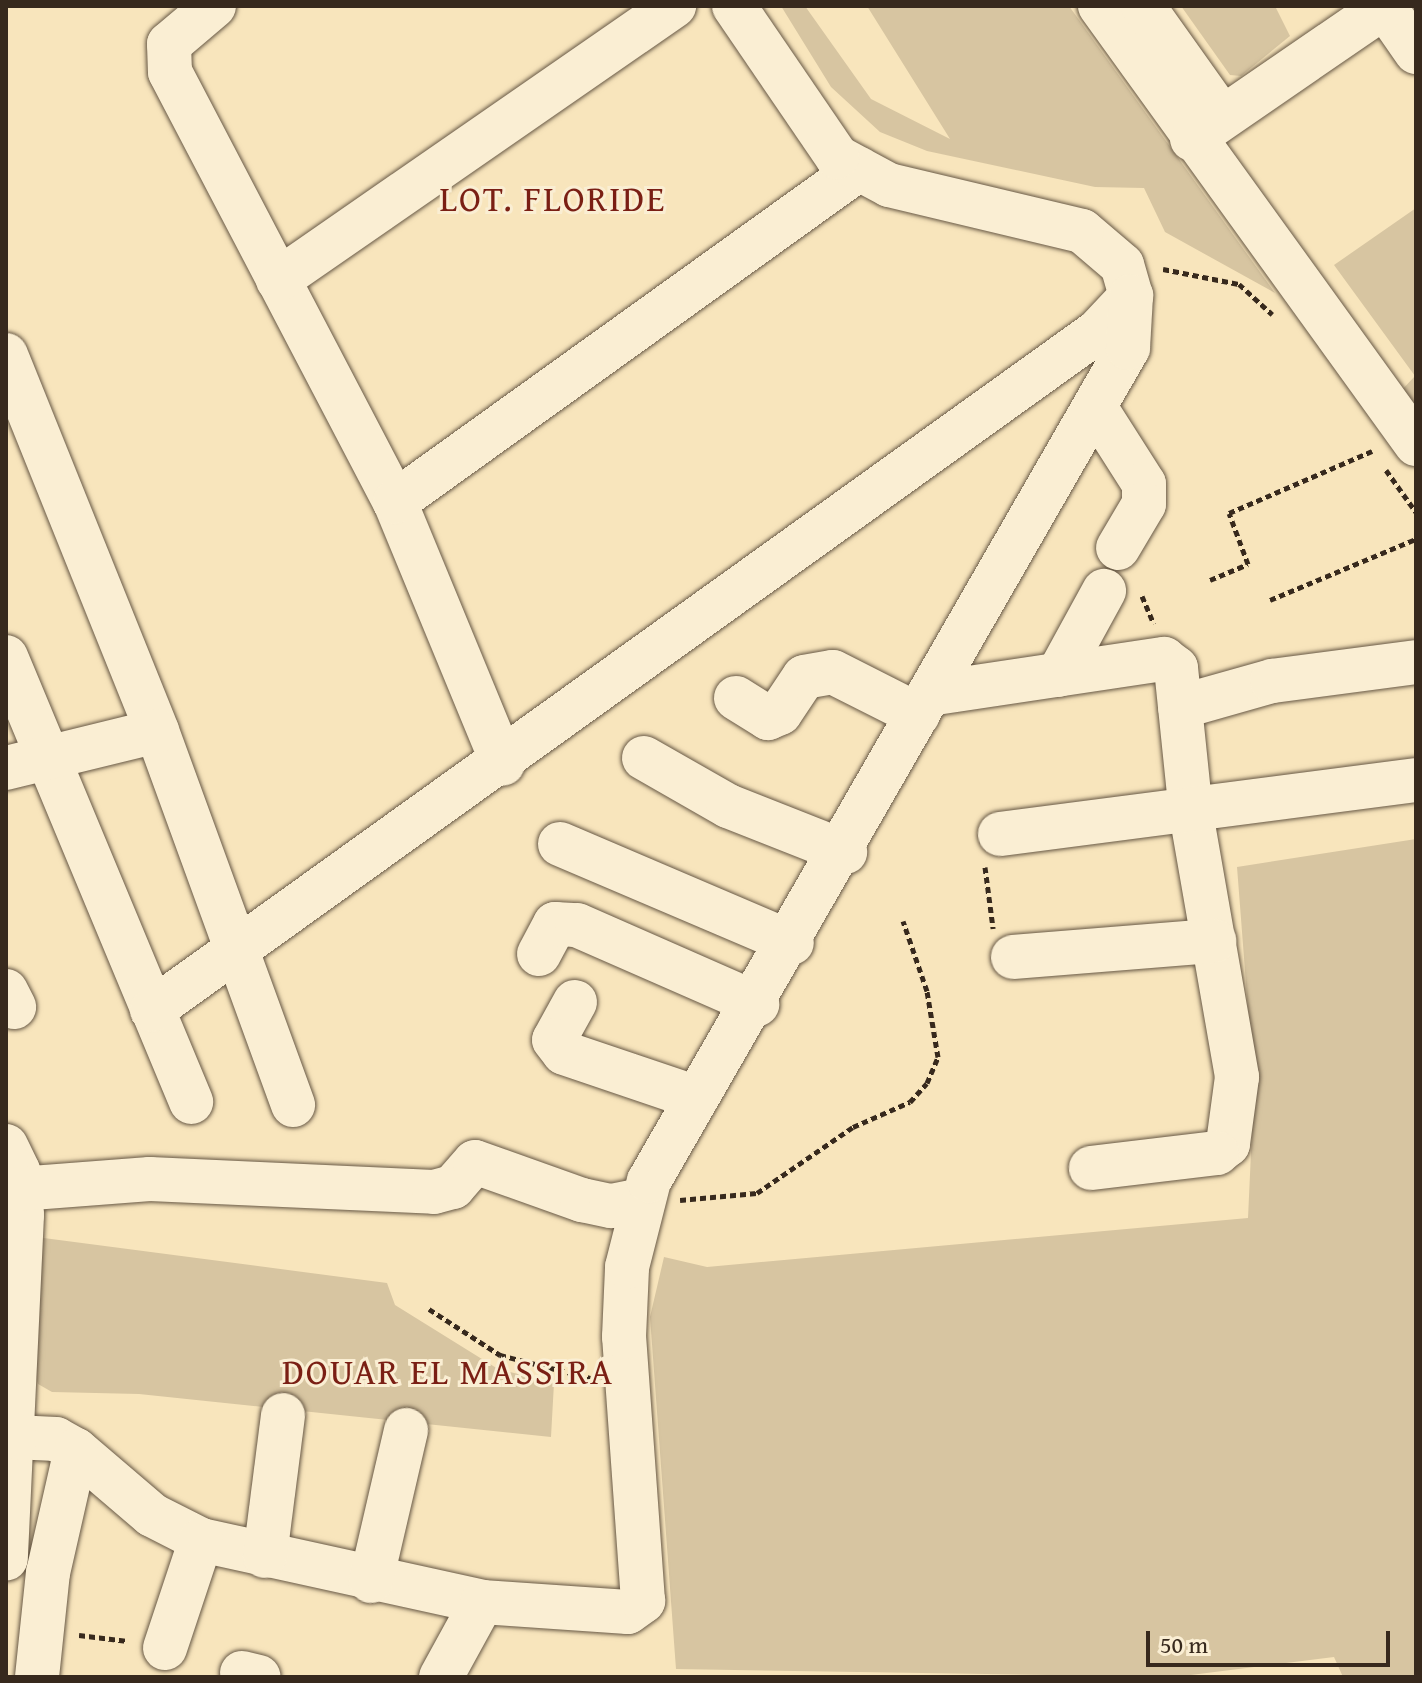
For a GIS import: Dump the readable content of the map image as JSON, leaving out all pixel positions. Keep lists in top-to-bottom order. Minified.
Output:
{"districts":["LOT. FLORIDE","DOUAR EL MASSIRA"],"scale_bar":"50 m"}
